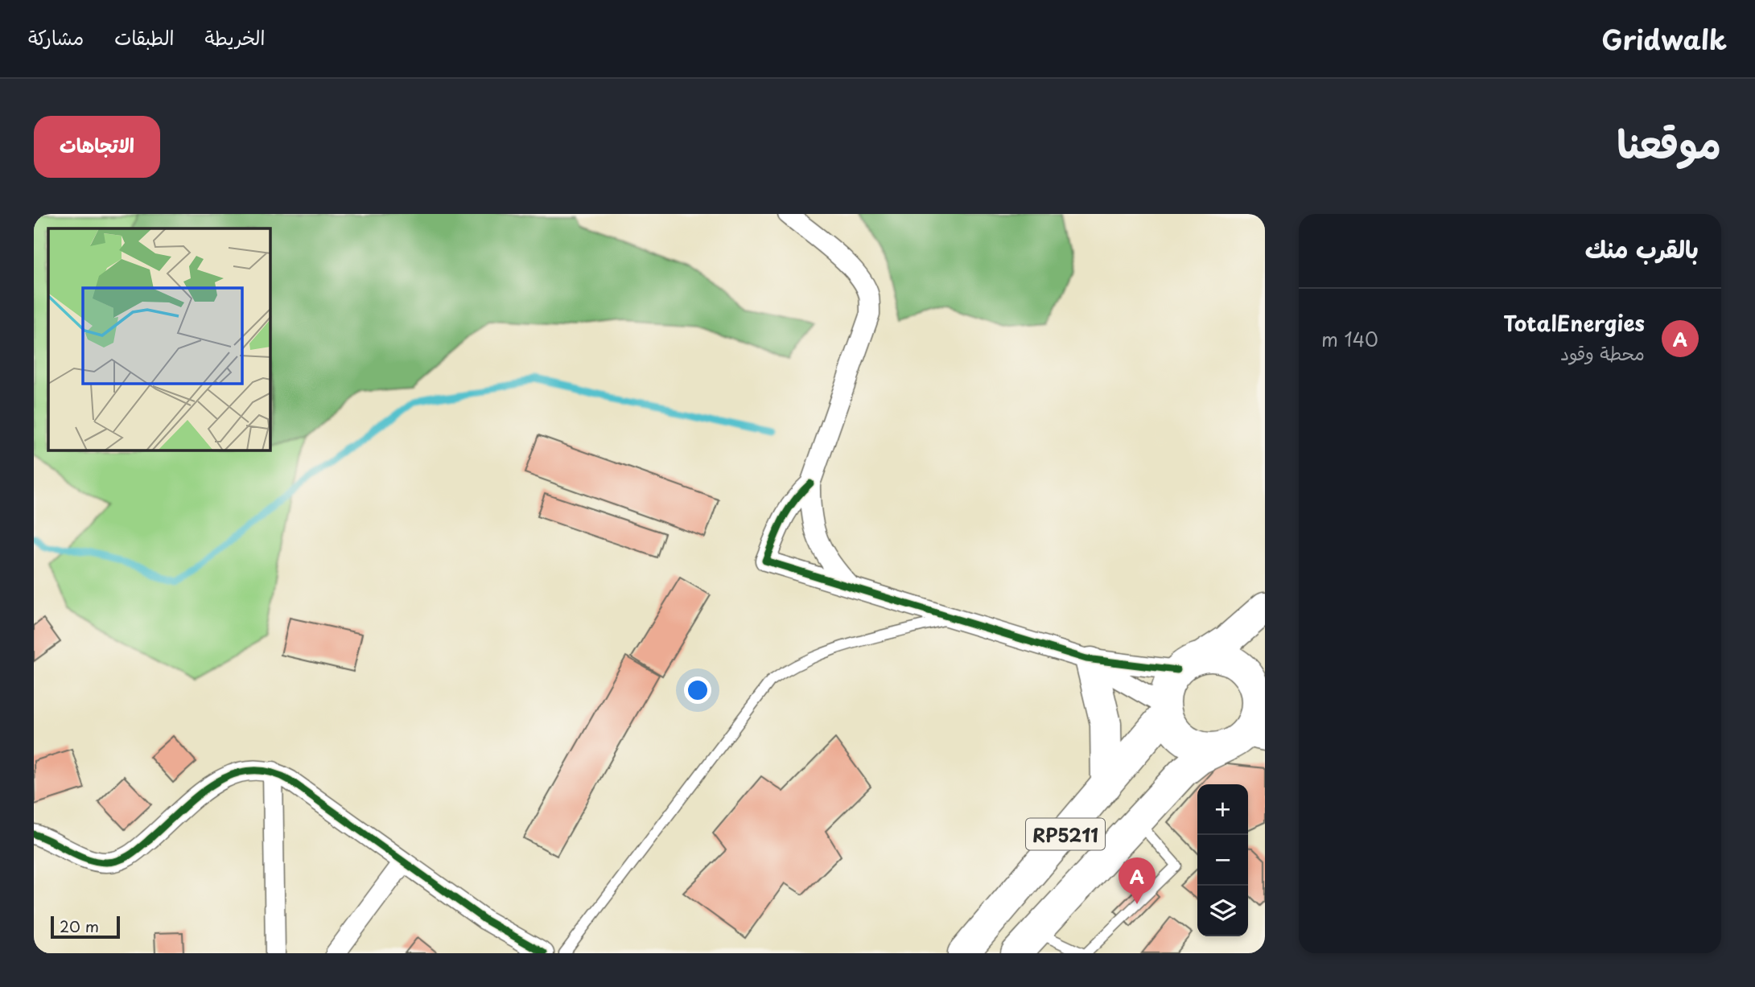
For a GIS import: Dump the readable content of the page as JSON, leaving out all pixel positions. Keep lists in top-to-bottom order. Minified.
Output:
{"streets":{"main road":["RP5211"]},"scale_bar":"20 m","page":{"header":"Gridwalk","nav":["الخريطة","الطبقات","مشاركة"],"title":"موقعنا","buttons":"الاتجاهات","heading":"بالقرب منك","list":[{"mark":"A","name":"TotalEnergies","note":"محطة وقود","value":"140 m"}],"map_buttons":["+","−"],"pins":"A","scale":"20 m"}}
